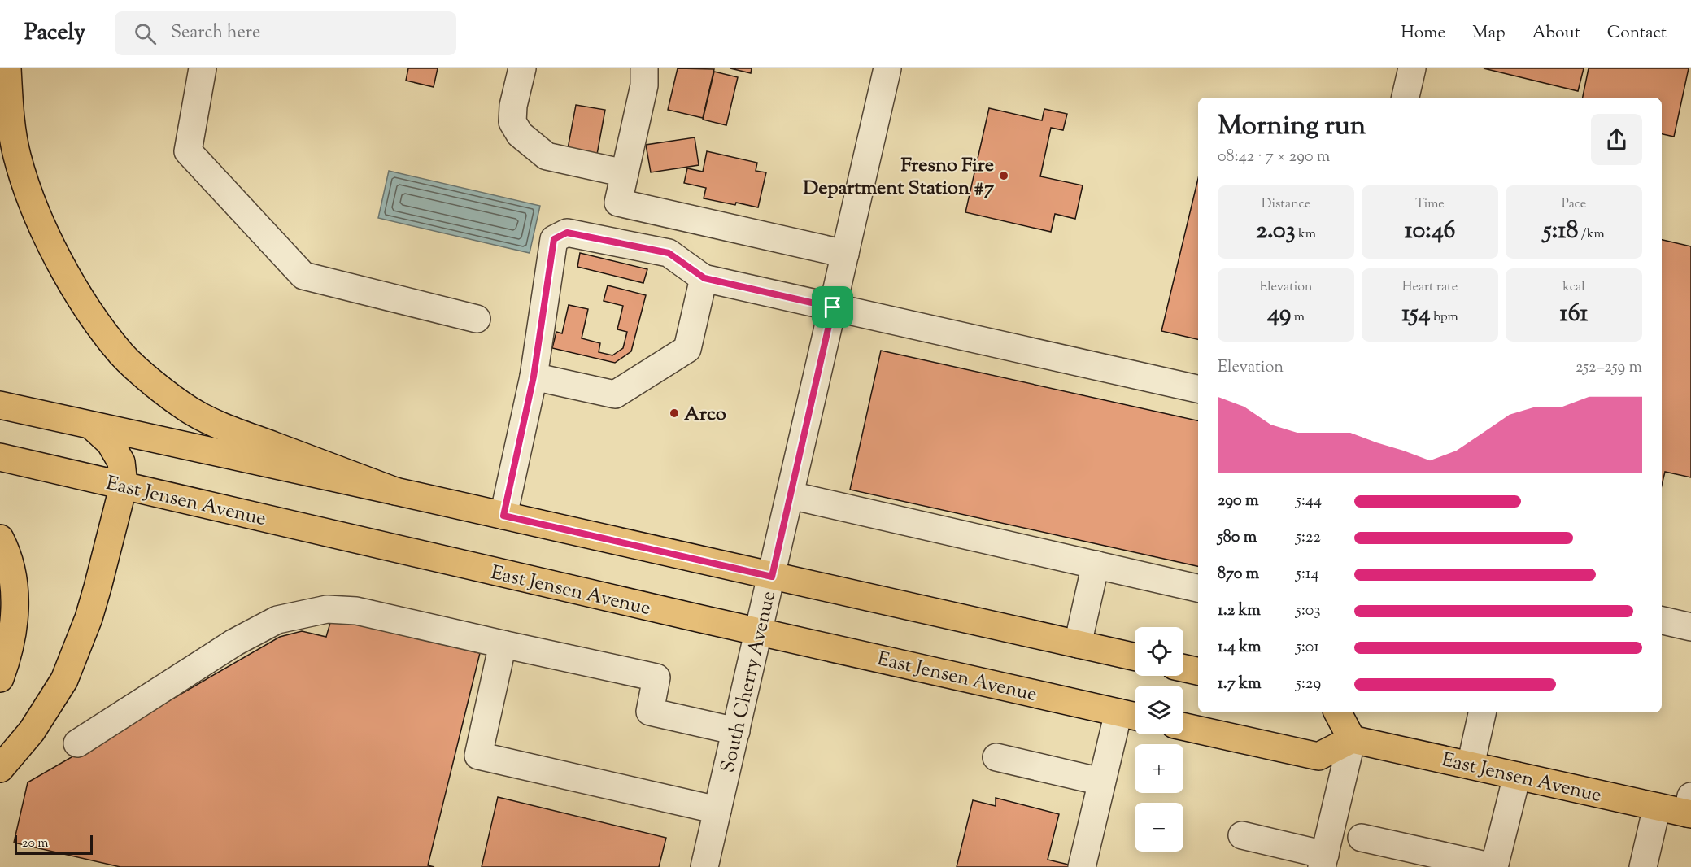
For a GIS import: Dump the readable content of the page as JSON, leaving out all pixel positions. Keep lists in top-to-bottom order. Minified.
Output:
{"streets":{"main road":["East Jensen Avenue"],"street":["South Cherry Avenue"]},"crossings":[["East Jensen Avenue","South Cherry Avenue"]],"places":["Fresno Fire Department Station #7","Arco"],"scale_bar":"20 m","page":{"header":"Pacely","search":"Search here","nav":["Home","Map","About","Contact"],"heading":["Morning run","08:42 · 7 × 290 m"],"stats":[["Distance","2.03 km"],["Time","10:46"],["Pace","5:18 /km"],["Elevation","49 m"],["Heart rate","154 bpm"],["kcal","161"]],"chart":["Elevation","252–259 m"],"list":[{"name":"290 m","note":"5:44"},{"name":"580 m","note":"5:22"},{"name":"870 m","note":"5:14"},{"name":"1.2 km","note":"5:03"},{"name":"1.4 km","note":"5:01"},{"name":"1.7 km","note":"5:29"}],"map_buttons":["+","−"],"scale":"20 m"}}
